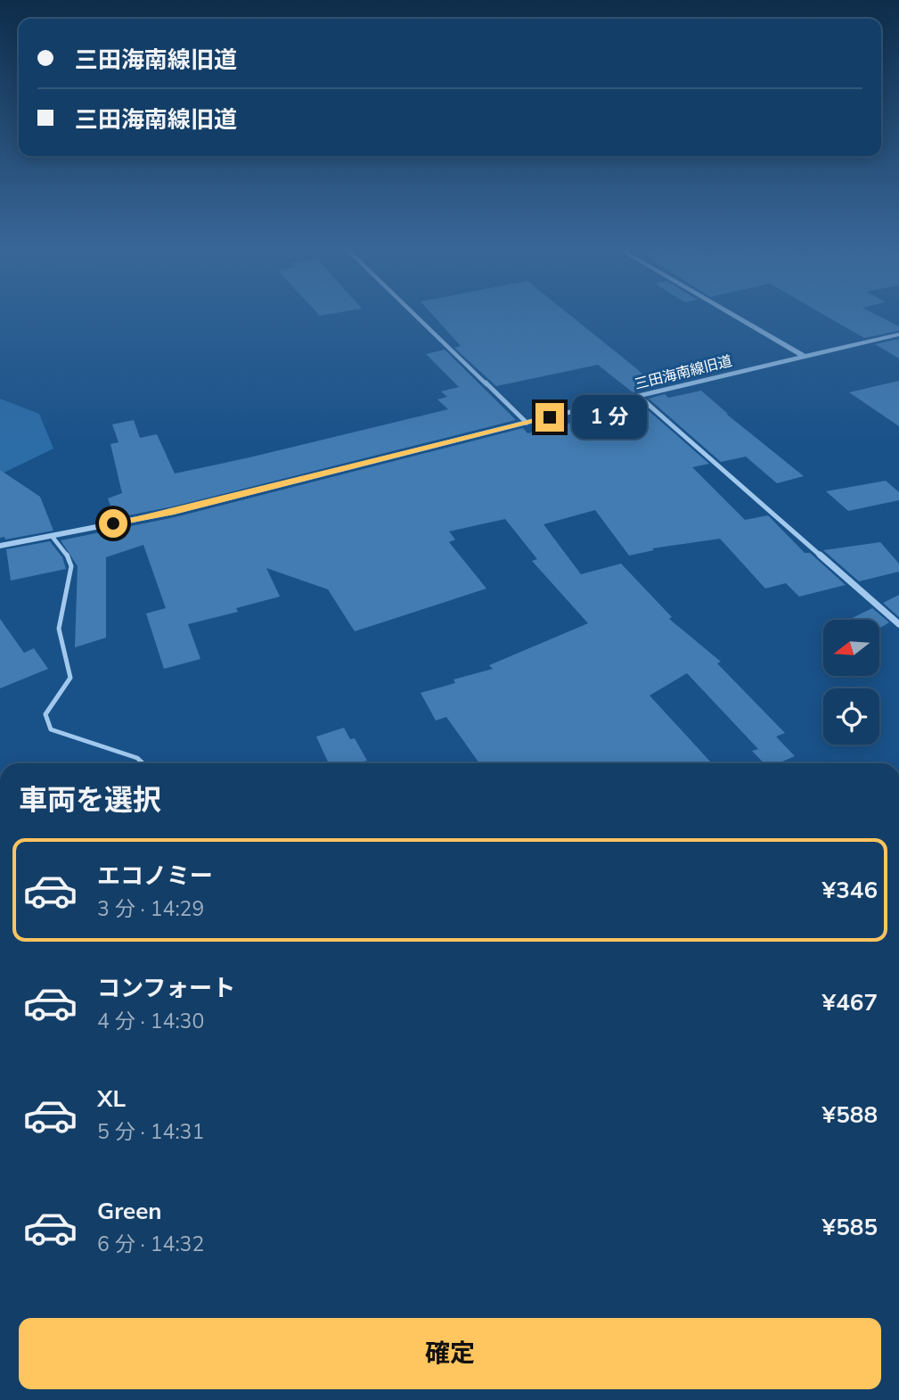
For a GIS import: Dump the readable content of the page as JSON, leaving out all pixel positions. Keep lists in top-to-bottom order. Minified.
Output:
{"streets":{"street":["三田海南線旧道"]},"north":"left","page":{"banner":["三田海南線旧道","三田海南線旧道"],"bubble":"1 分","heading":"車両を選択","list":[{"name":"エコノミー","note":"3 分 · 14:29","value":"¥346"},{"name":"コンフォート","note":"4 分 · 14:30","value":"¥467"},{"name":"XL","note":"5 分 · 14:31","value":"¥588"},{"name":"Green","note":"6 分 · 14:32","value":"¥585"}],"buttons":"確定"}}
